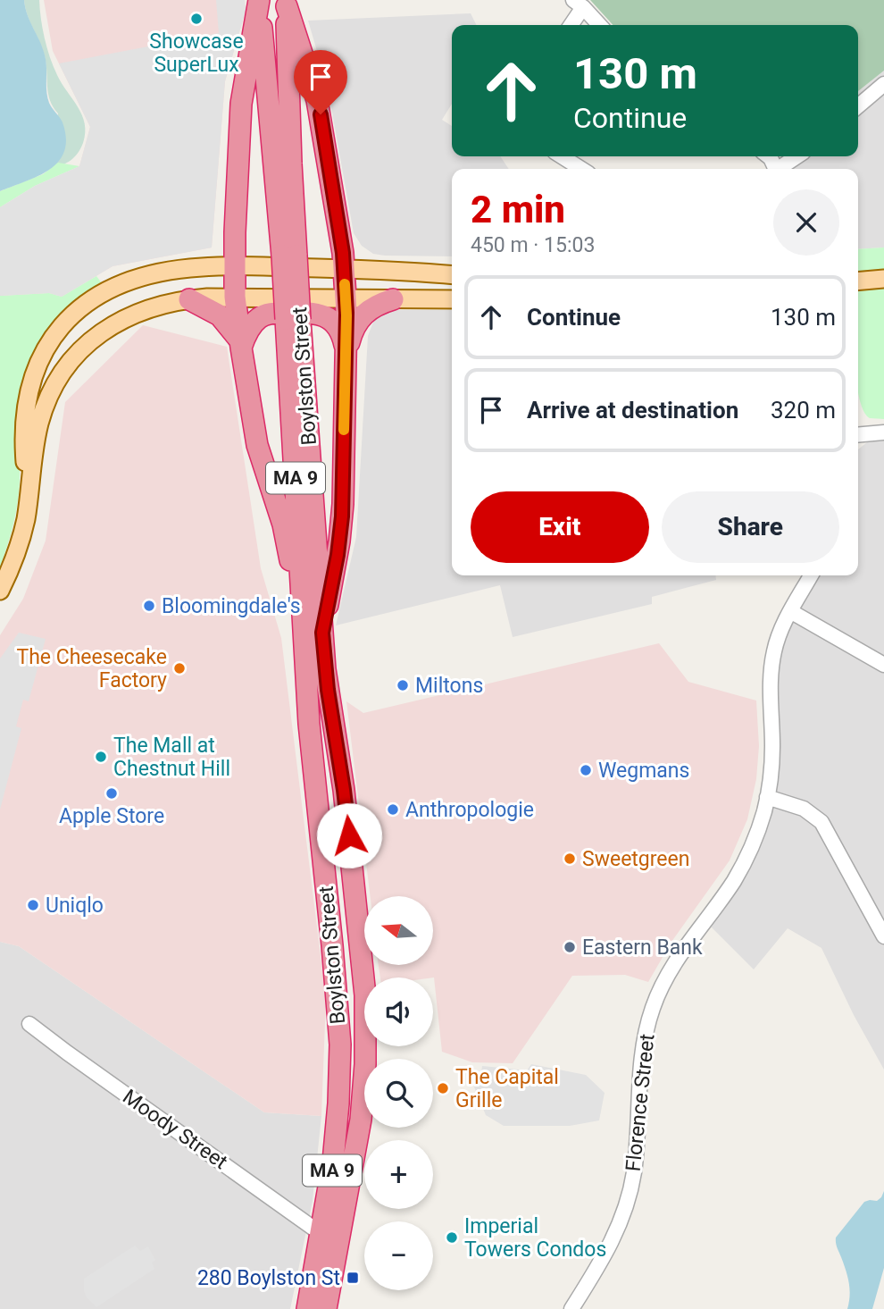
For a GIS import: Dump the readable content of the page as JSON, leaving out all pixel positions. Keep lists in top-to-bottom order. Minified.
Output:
{"streets":{"highway":["Boylston Street","MA 9"],"street":["Florence Street","Moody Street"]},"crossings":[["Boylston Street","Moody Street"]],"places":{"other":["Showcase SuperLux","Bloomingdale's","The Cheesecake Factory","Miltons","The Mall at Chestnut Hill","Wegmans","Apple Store","Anthropologie","Sweetgreen","Uniqlo","Eastern Bank","The Capital Grille","Imperial Towers Condos"],"transit":["280 Boylston St"]},"north":"left","page":{"turn":["130 m","Continue"],"heading":["2 min","450 m · 15:03"],"list":[{"name":"Continue","value":"130 m"},{"name":"Arrive at destination","value":"320 m"}],"buttons":["Exit","Share"],"map_buttons":["+","−"]}}
